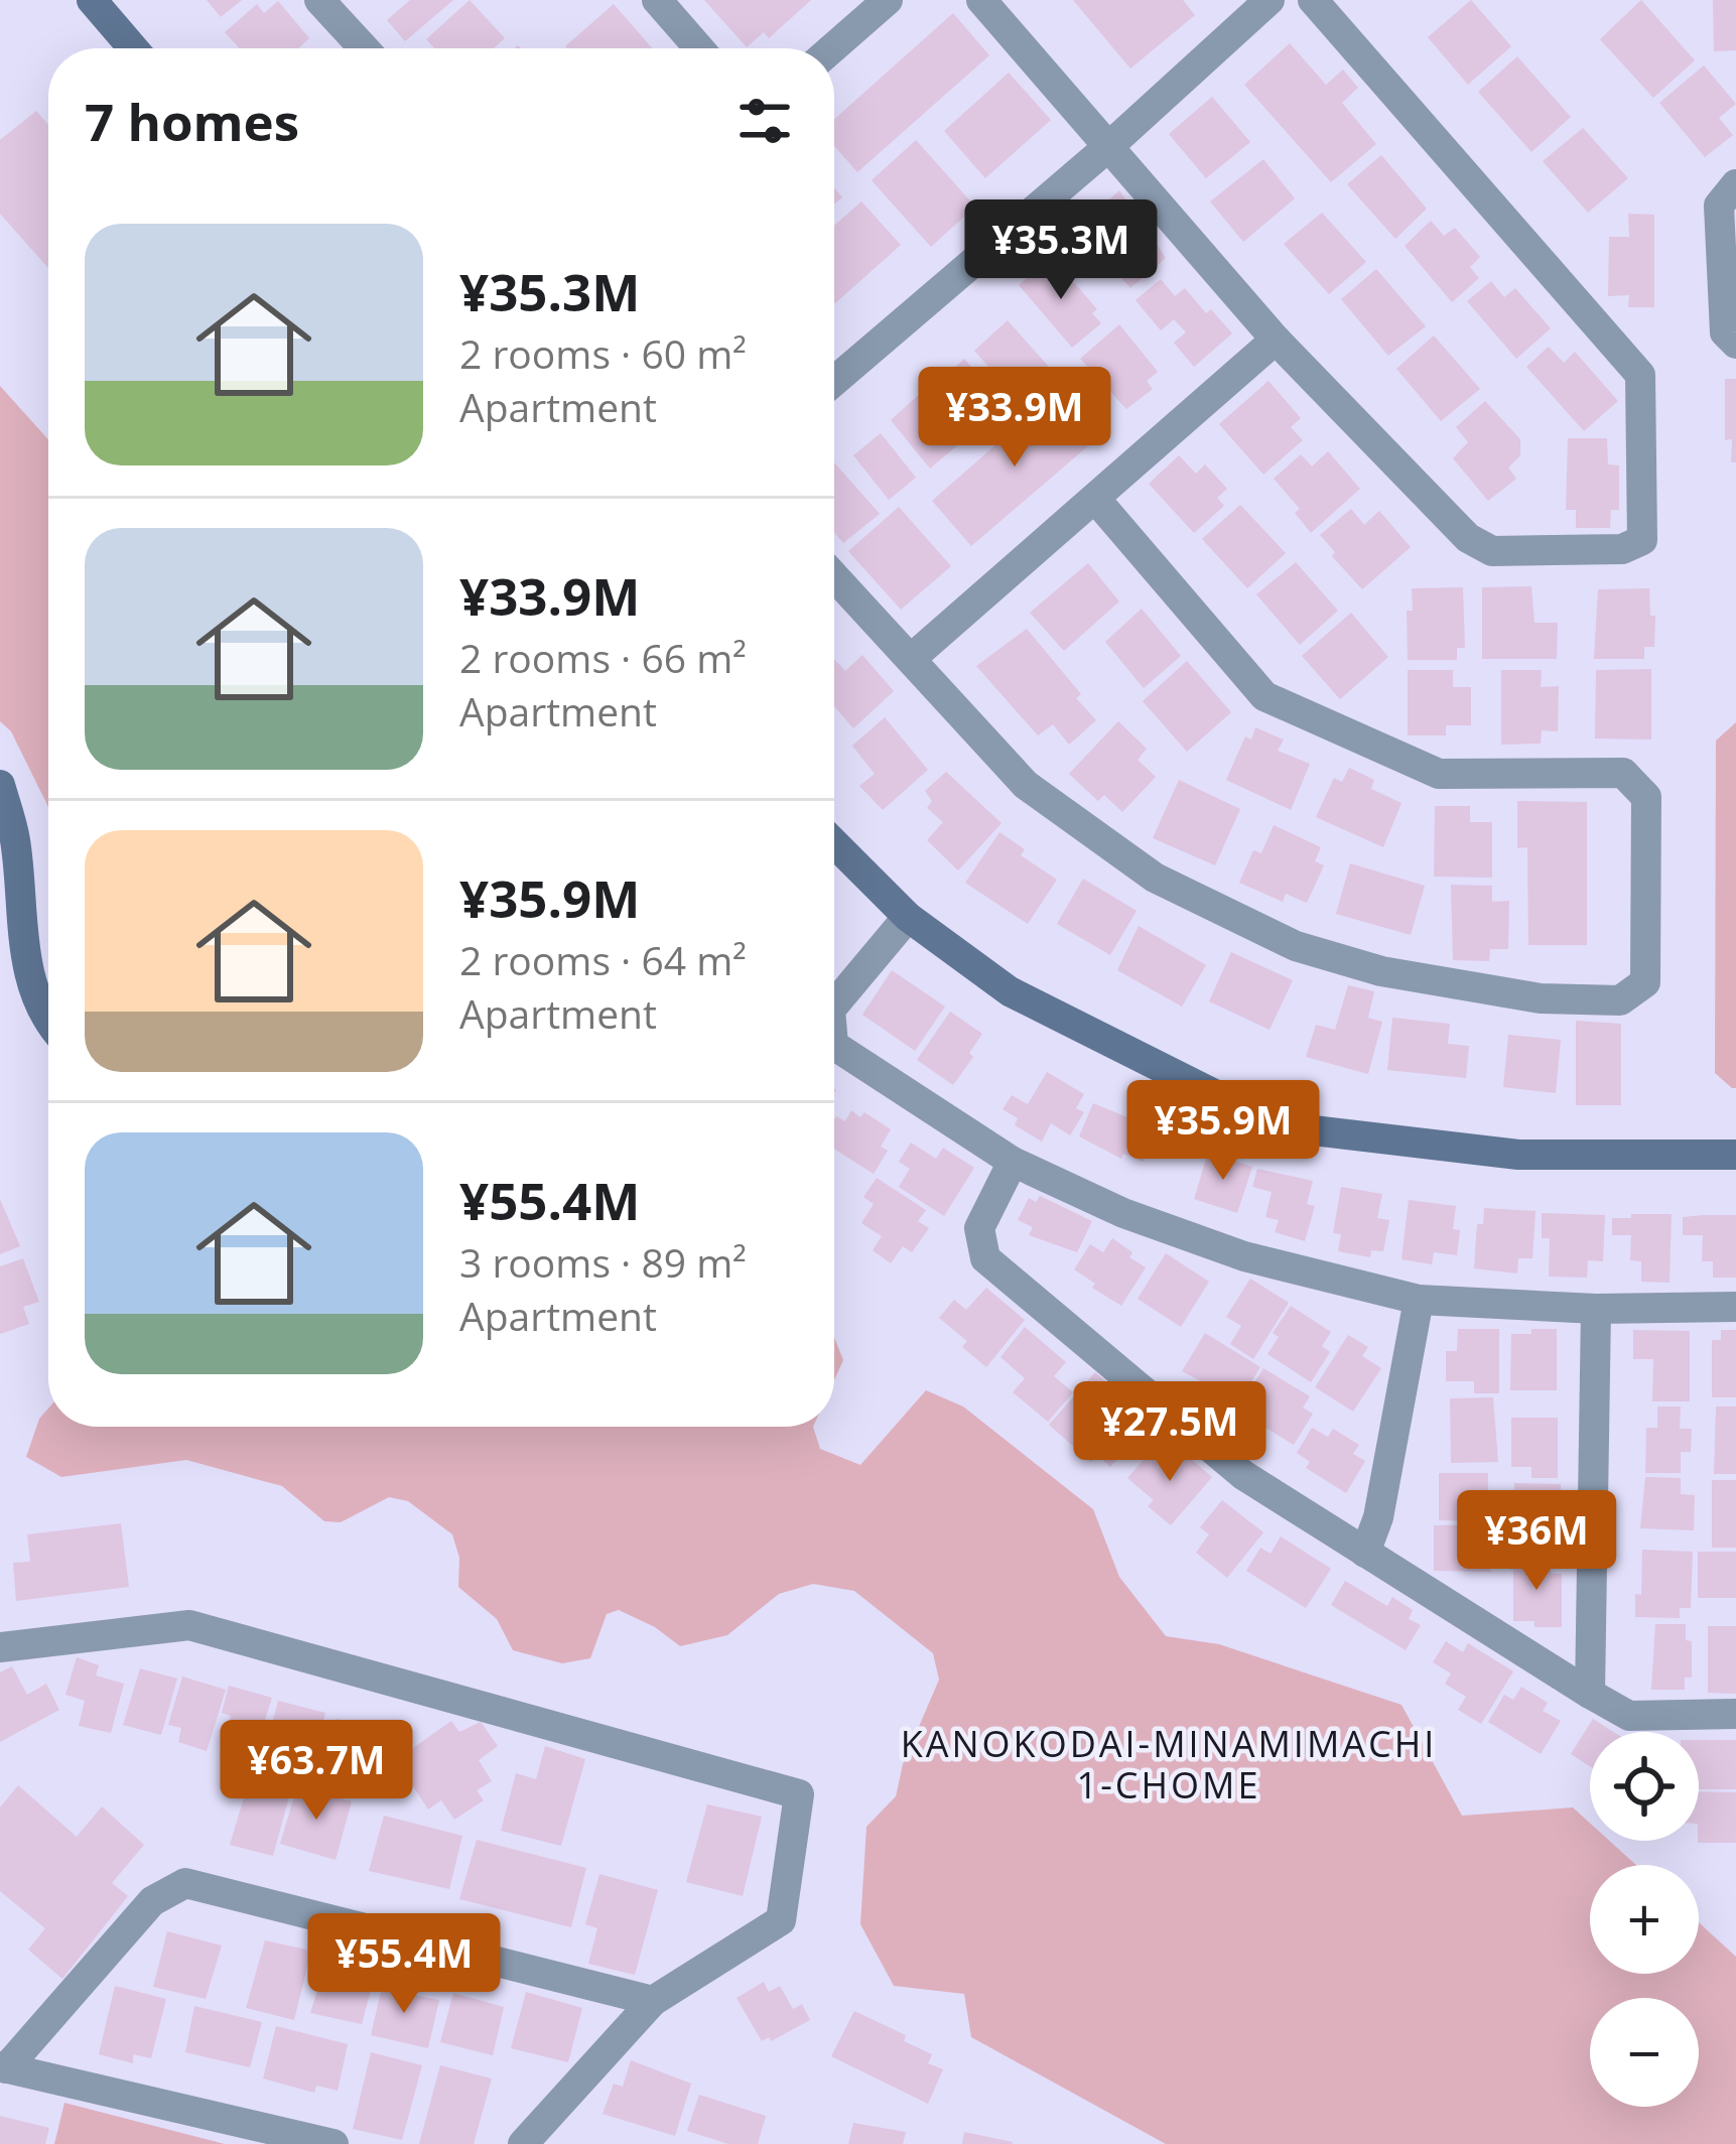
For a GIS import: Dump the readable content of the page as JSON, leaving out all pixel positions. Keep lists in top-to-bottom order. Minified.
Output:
{"districts":["KANOKODAI-MINAMIMACHI 1-CHOME"],"page":{"heading":"7 homes","list":[{"name":"¥35.3M","note":"2 rooms · 60 m² · Apartment"},{"name":"¥33.9M","note":"2 rooms · 66 m² · Apartment"},{"name":"¥35.9M","note":"2 rooms · 64 m² · Apartment"},{"name":"¥55.4M","note":"3 rooms · 89 m² · Apartment"}],"price":["¥35.3M","¥33.9M","¥35.9M","¥27.5M","¥36M","¥63.7M","¥55.4M"],"map_buttons":["+","−"]}}
